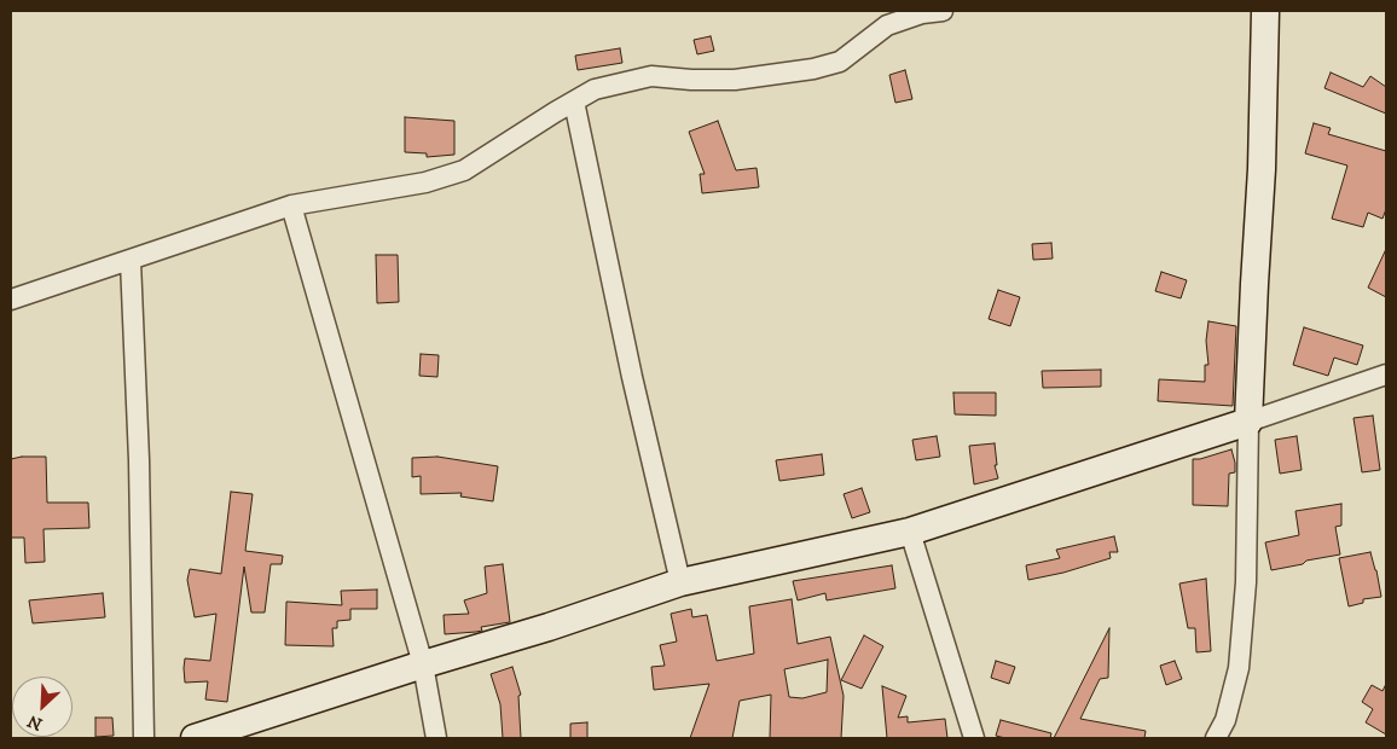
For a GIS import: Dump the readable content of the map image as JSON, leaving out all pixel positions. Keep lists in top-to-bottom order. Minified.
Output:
{"north":"bottom left"}
